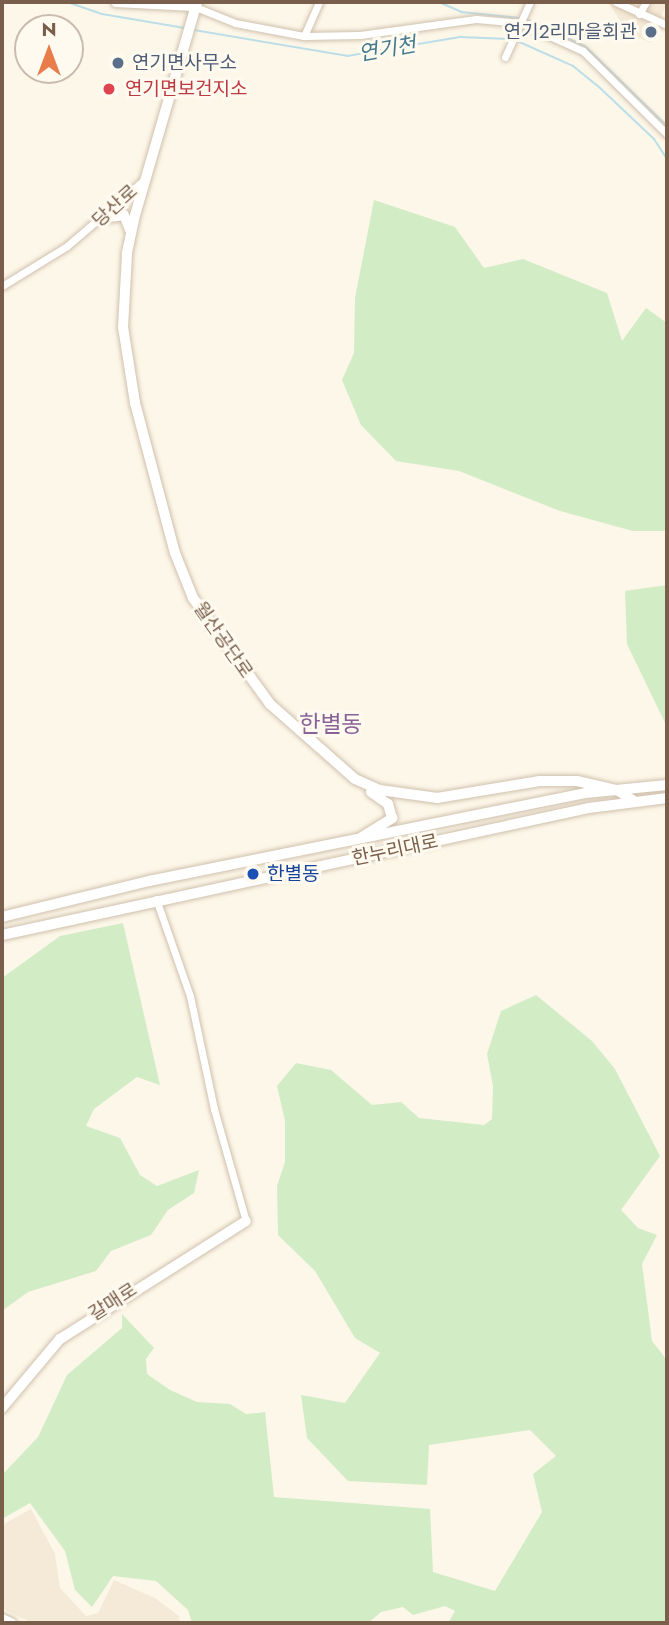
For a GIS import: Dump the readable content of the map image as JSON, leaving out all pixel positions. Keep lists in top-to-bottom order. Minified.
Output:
{"streets":{"street":["당산로","월산공단로","한누리대로","갈매로"]},"crossings":[["당산로","월산공단로"],["월산공단로","한누리대로"]],"districts":["한별동"],"water":["연기천"],"places":["연기2리마을회관","연기면사무소","연기면보건지소","한별동"],"north":"top"}
